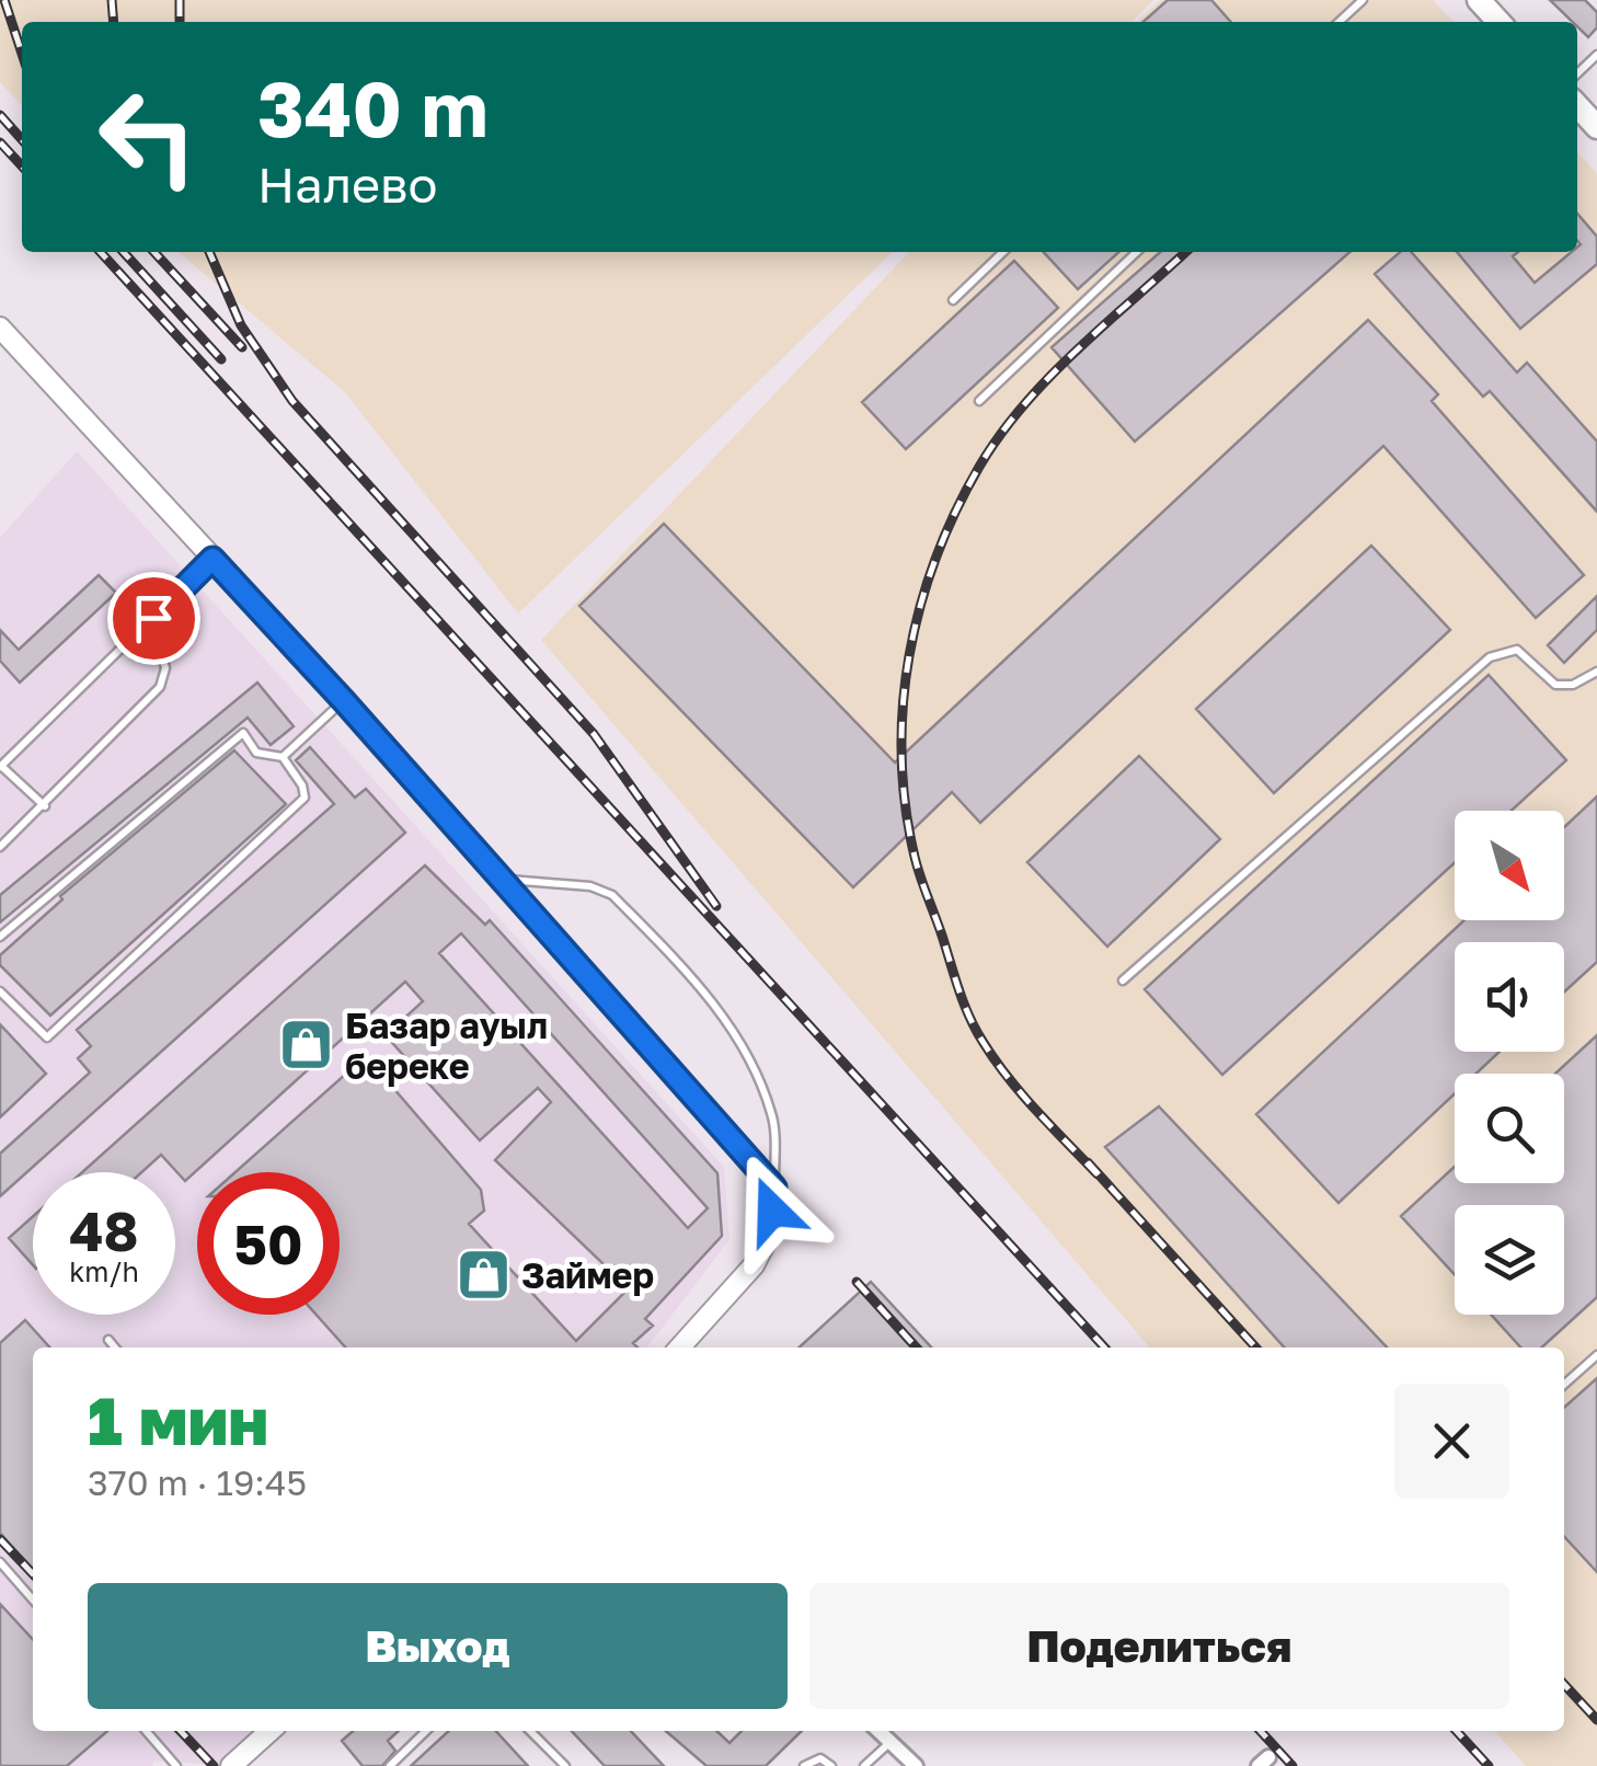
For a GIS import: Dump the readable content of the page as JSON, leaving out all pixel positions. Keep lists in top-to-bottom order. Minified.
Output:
{"places":{"shop":["Базар ауыл береке","Займер"]},"north":"bottom right","page":{"turn":["340 m","Налево"],"speed":"48 km/h","limit":"50","heading":["1 мин","370 m · 19:45"],"buttons":["Выход","Поделиться"]}}
